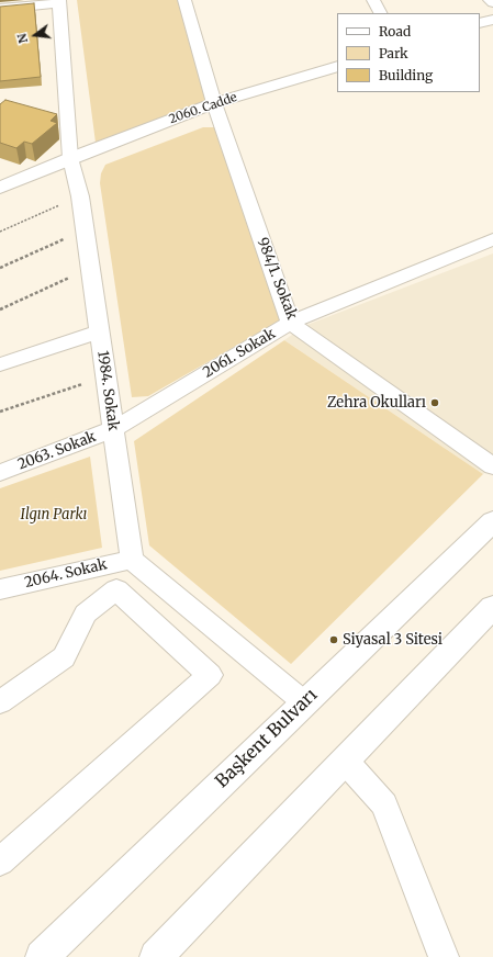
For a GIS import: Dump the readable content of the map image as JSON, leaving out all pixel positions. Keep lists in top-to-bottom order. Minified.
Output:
{"streets":{"main road":["2060. Cadde","Başkent Bulvarı"],"street":["984/1. Sokak","2061. Sokak","1984. Sokak","2063. Sokak","2064. Sokak"]},"crossings":[["2060. Cadde","984/1. Sokak"],["2060. Cadde","1984. Sokak"],["984/1. Sokak","2061. Sokak"],["2061. Sokak","1984. Sokak"],["2061. Sokak","2063. Sokak"],["1984. Sokak","2063. Sokak"],["1984. Sokak","2064. Sokak"]],"parks":["Ilgın Parkı"],"places":["Zehra Okulları","Siyasal 3 Sitesi"],"legend":["Road","Park","Building"],"north":"left"}
